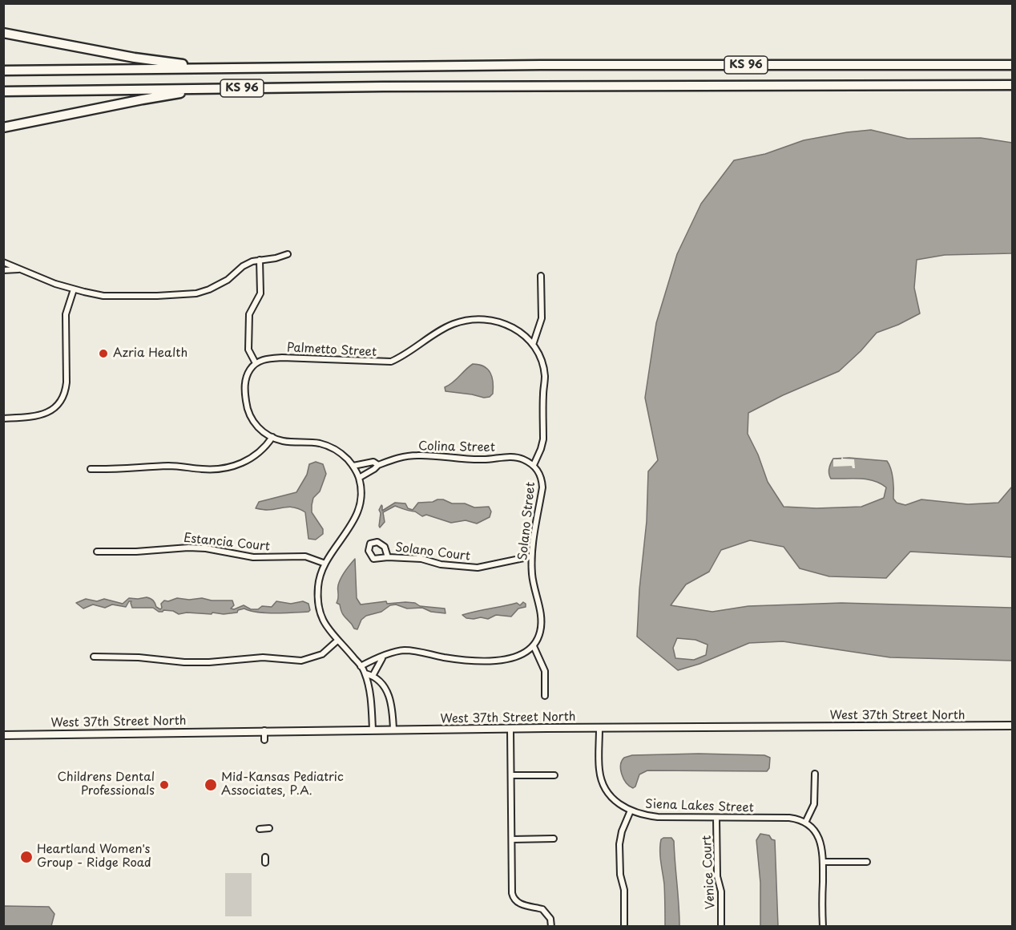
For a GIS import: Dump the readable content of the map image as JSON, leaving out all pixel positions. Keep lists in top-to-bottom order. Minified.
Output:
{"streets":{"highway":["KS 96"],"street":["Palmetto Street","Colina Street","Solano Street","Estancia Court","Solano Court","West 37th Street North","Siena Lakes Street","Venice Court"]},"crossings":[["Palmetto Street","Solano Street"],["Colina Street","Solano Street"],["Solano Street","Solano Court"],["West 37th Street North","Siena Lakes Street"],["Siena Lakes Street","Venice Court"]],"places":["Azria Health","Childrens Dental Professionals","Mid-Kansas Pediatric Associates, P.A.","Heartland Women's Group - Ridge Road"]}
